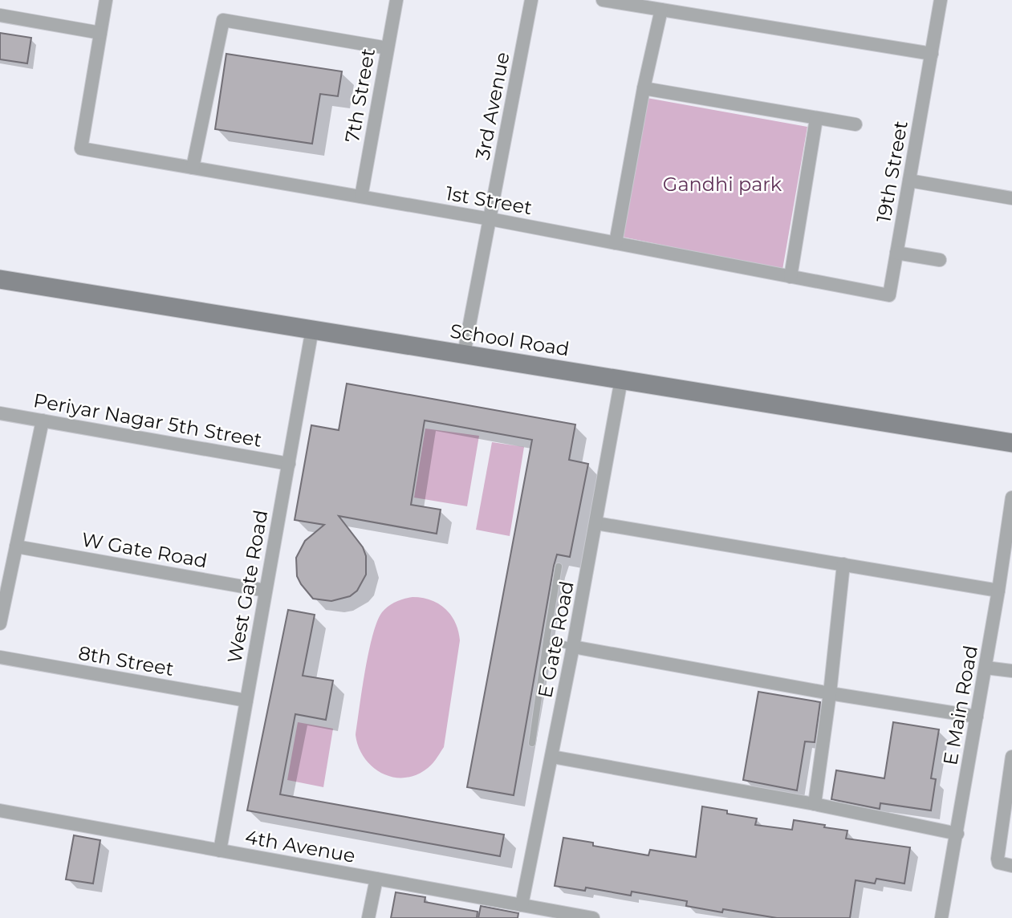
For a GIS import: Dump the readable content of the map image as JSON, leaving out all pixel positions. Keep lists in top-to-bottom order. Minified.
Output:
{"streets":{"street":["7th Street","3rd Avenue","19th Street","1st Street","School Road","Periyar Nagar 5th Street","W Gate Road","West Gate Road","E Gate Road","8th Street","E Main Road","4th Avenue"]},"crossings":[["7th Street","1st Street"],["3rd Avenue","1st Street"],["3rd Avenue","School Road"],["19th Street","1st Street"],["School Road","West Gate Road"],["School Road","E Gate Road"],["Periyar Nagar 5th Street","West Gate Road"],["W Gate Road","West Gate Road"],["West Gate Road","8th Street"],["West Gate Road","4th Avenue"],["E Gate Road","4th Avenue"]],"parks":["Gandhi park"]}
